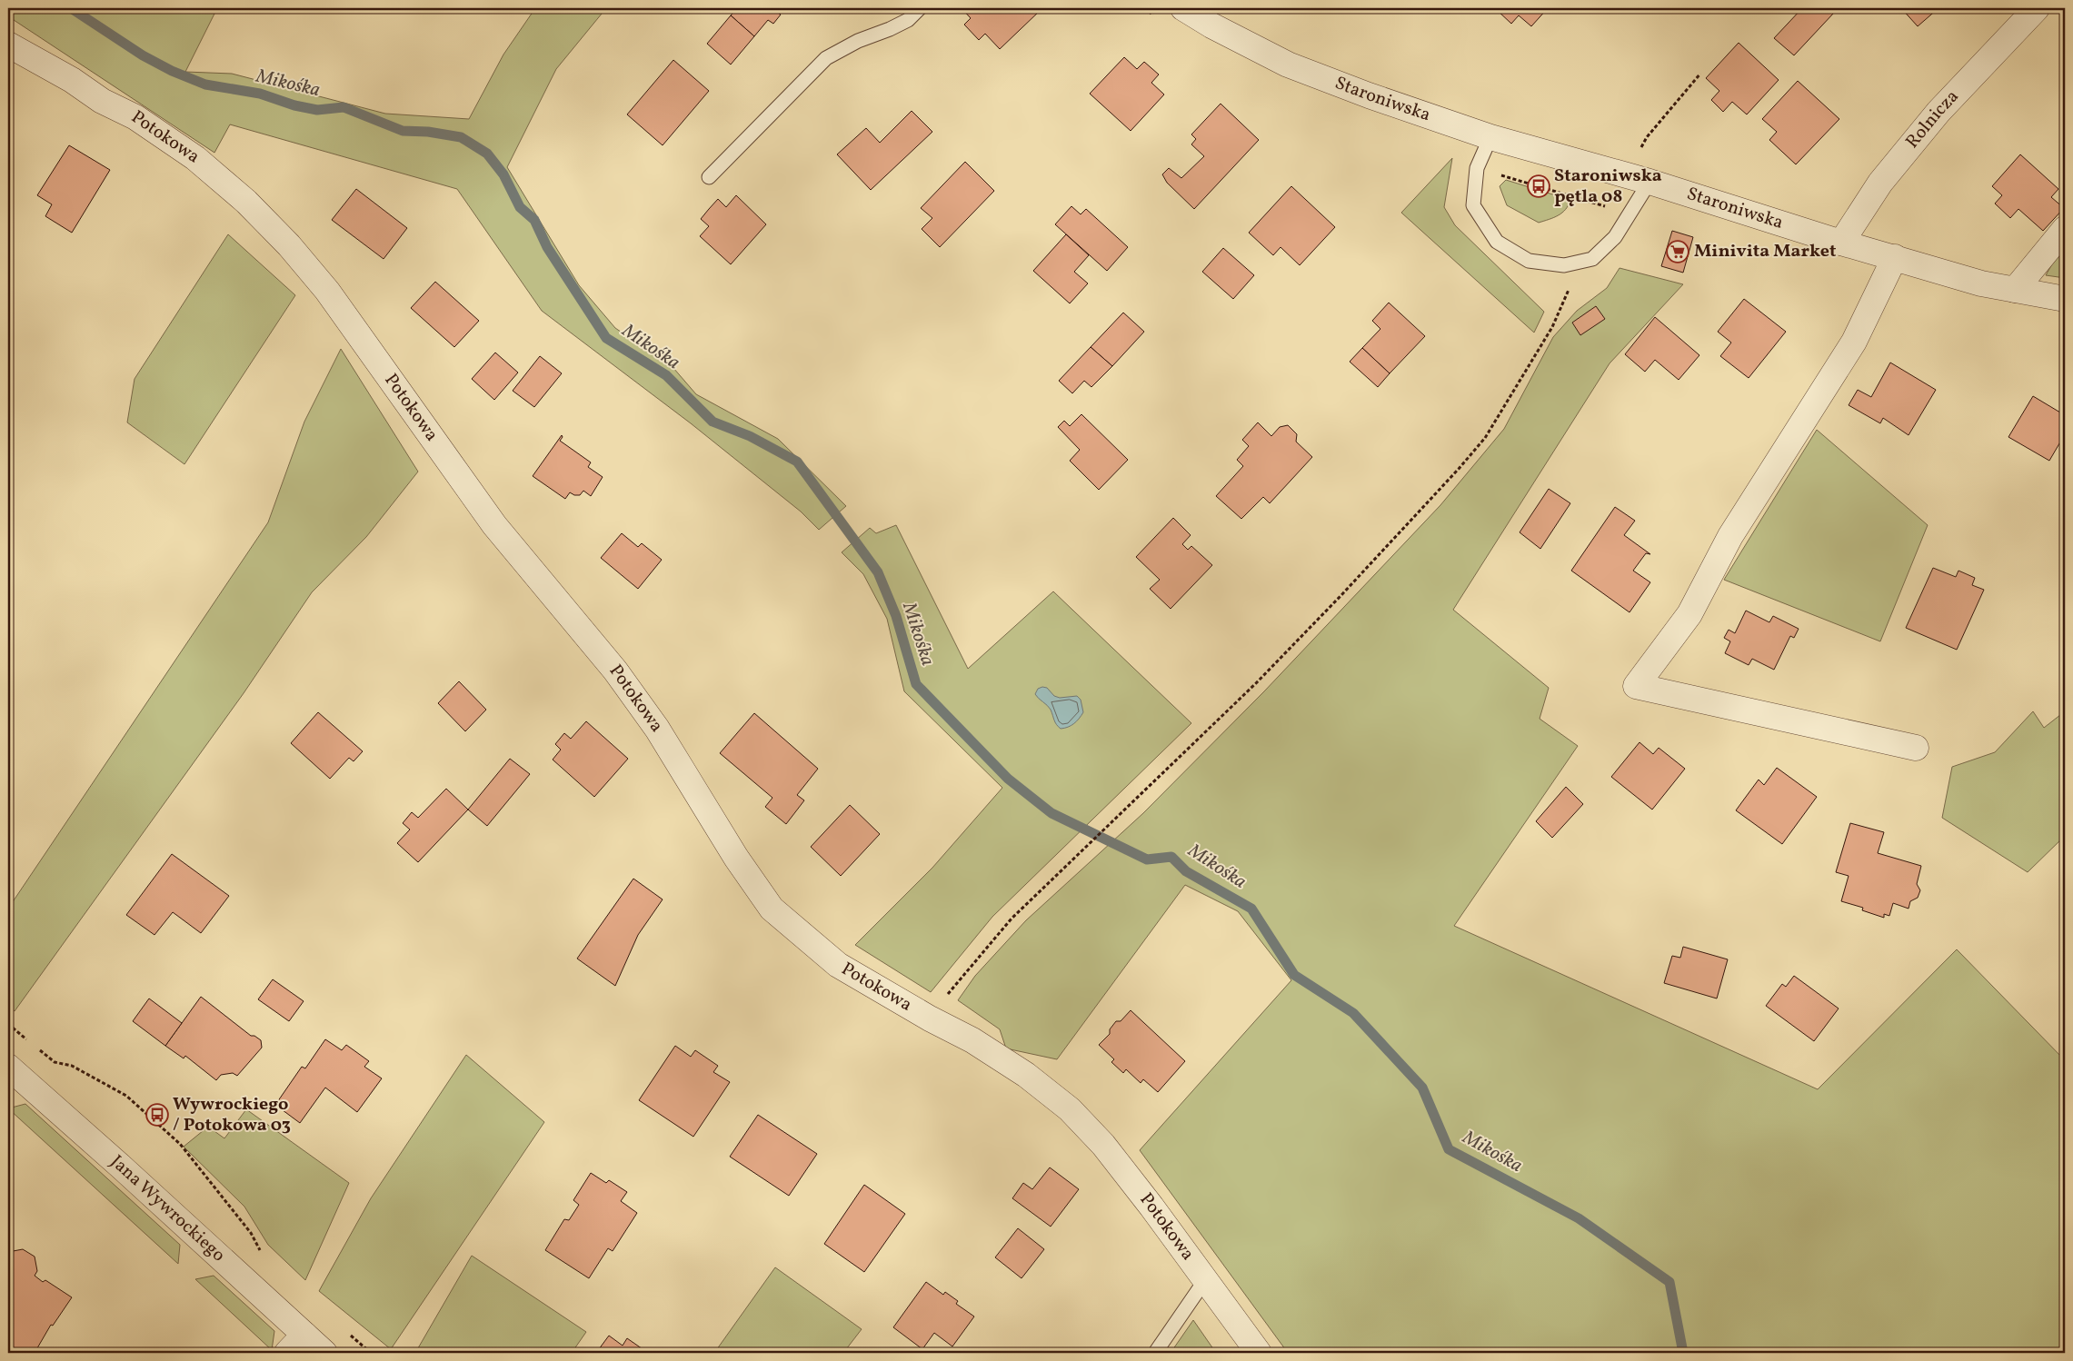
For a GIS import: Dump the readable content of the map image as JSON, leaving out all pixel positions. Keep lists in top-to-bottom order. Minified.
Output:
{"streets":{"street":["Staroniwska","Rolnicza","Potokowa","Jana Wywrockiego"]},"crossings":[["Staroniwska","Rolnicza"]],"water":["Mikośka"],"places":{"bus stop":["Staroniwska pętla 08","Wywrockiego / Potokowa 03"],"supermarket":["Minivita Market"]}}
